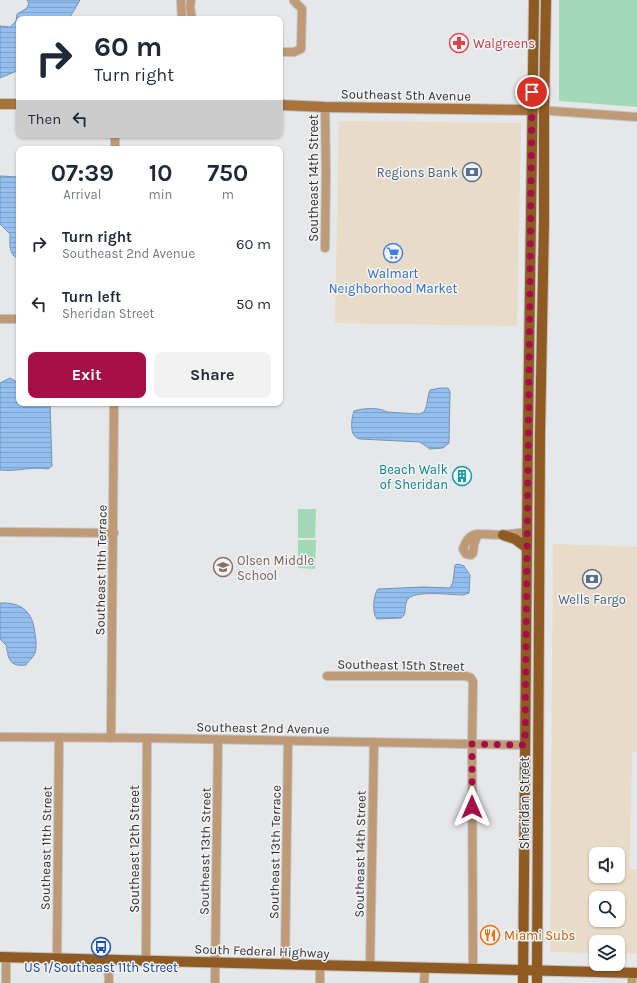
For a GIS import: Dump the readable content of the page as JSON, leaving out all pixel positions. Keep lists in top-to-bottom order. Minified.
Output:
{"streets":{"main road":["Sheridan Street","South Federal Highway"],"street":["Southeast 5th Avenue","Southeast 14th Street","Southeast 11th Terrace","Southeast 15th Street","Southeast 2nd Avenue","Southeast 11th Street","Southeast 12th Street","Southeast 13th Street","Southeast 13th Terrace"]},"crossings":[["Southeast 5th Avenue","Southeast 14th Street"],["Southeast 5th Avenue","Sheridan Street"],["Southeast 14th Street","Southeast 2nd Avenue"],["Southeast 14th Street","South Federal Highway"],["Southeast 11th Terrace","Southeast 2nd Avenue"],["Southeast 15th Street","Southeast 2nd Avenue"],["Southeast 15th Street","South Federal Highway"],["Southeast 2nd Avenue","Sheridan Street"],["Southeast 2nd Avenue","Southeast 11th Street"],["Southeast 2nd Avenue","Southeast 12th Street"],["Southeast 2nd Avenue","Southeast 13th Street"],["Southeast 2nd Avenue","Southeast 13th Terrace"],["Sheridan Street","South Federal Highway"],["Southeast 11th Street","South Federal Highway"],["Southeast 12th Street","South Federal Highway"],["Southeast 13th Street","South Federal Highway"],["Southeast 13th Terrace","South Federal Highway"]],"places":{"pharmacy":["Walgreens"],"bank":["Regions Bank","Wells Fargo"],"supermarket":["Walmart Neighborhood Market"],"building":["Beach Walk of Sheridan"],"school or university":["Olsen Middle School"],"restaurant":["Miami Subs"],"bus stop":["US 1/Southeast 11th Street"]},"page":{"turn":["60 m","Turn right"],"then":"Then","eta":["07:39","Arrival","10","min","750","m"],"list":[{"name":"Turn right","note":"Southeast 2nd Avenue","value":"60 m"},{"name":"Turn left","note":"Sheridan Street","value":"50 m"}],"buttons":["Exit","Share"]}}
